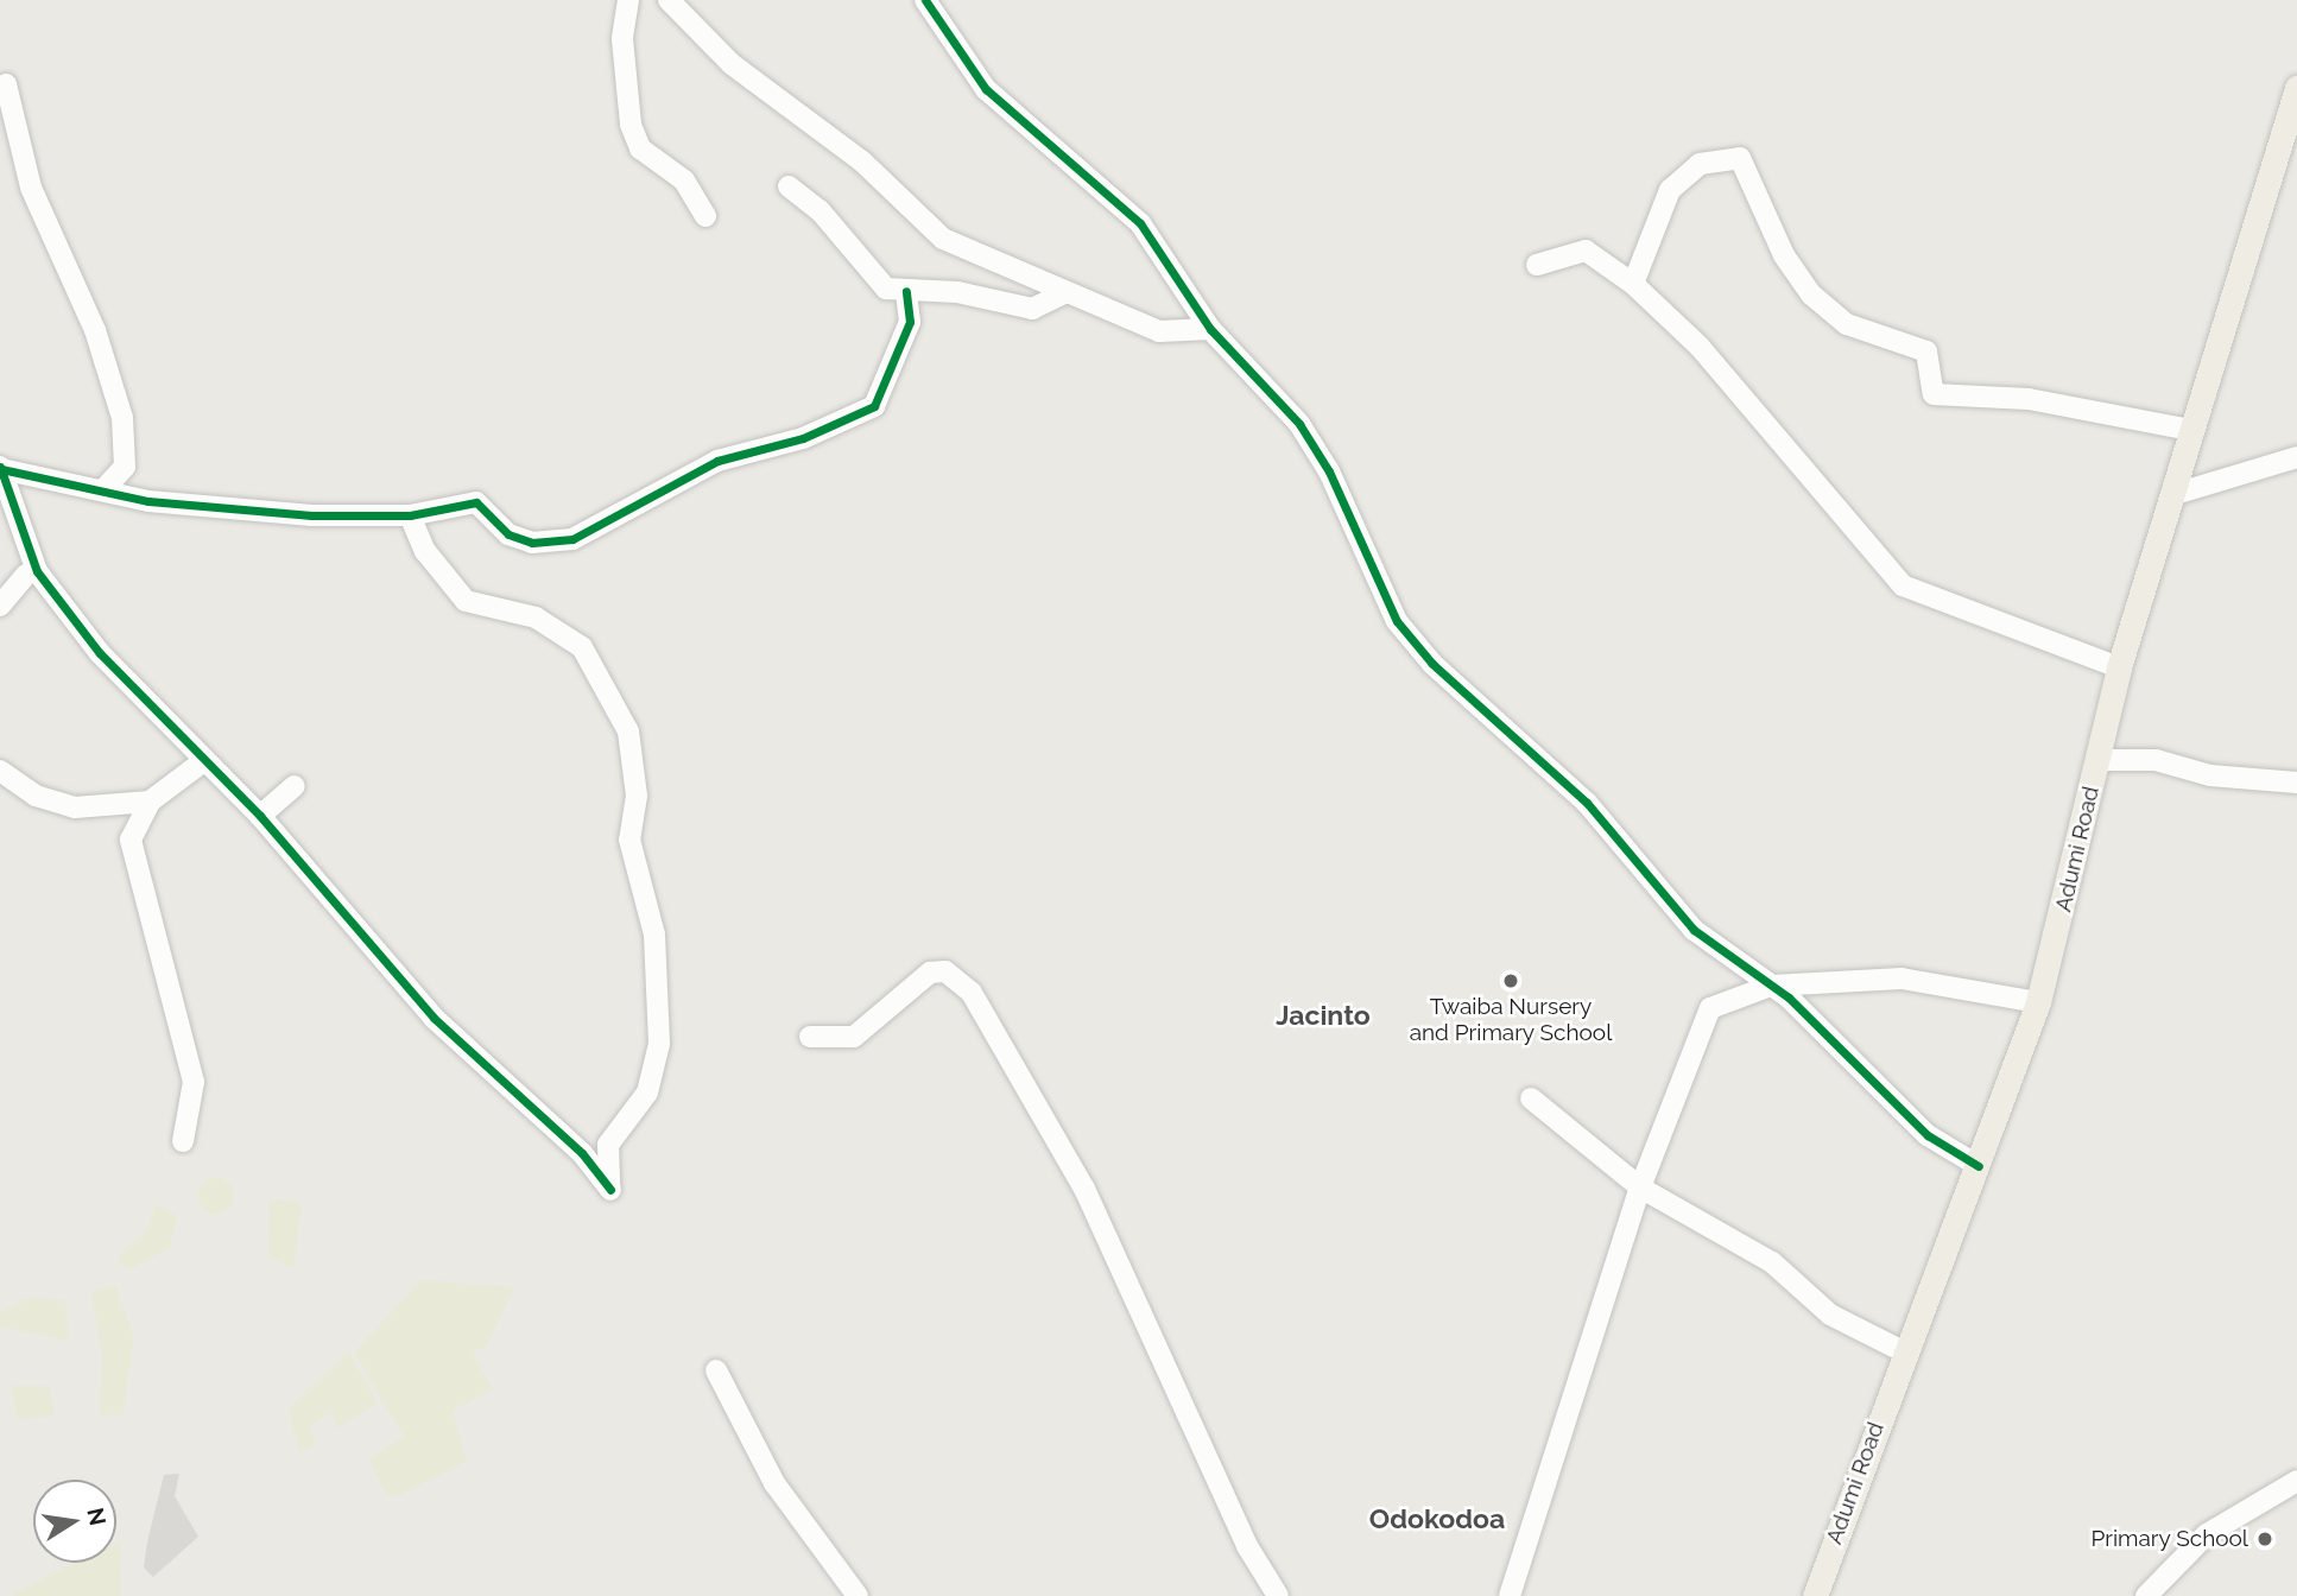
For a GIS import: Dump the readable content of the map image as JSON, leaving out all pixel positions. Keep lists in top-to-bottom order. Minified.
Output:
{"streets":{"main road":["Adumi Road"]},"districts":["Jacinto","Odokodoa"],"places":["Twaiba Nursery and Primary School","Primary School"],"north":"right"}
